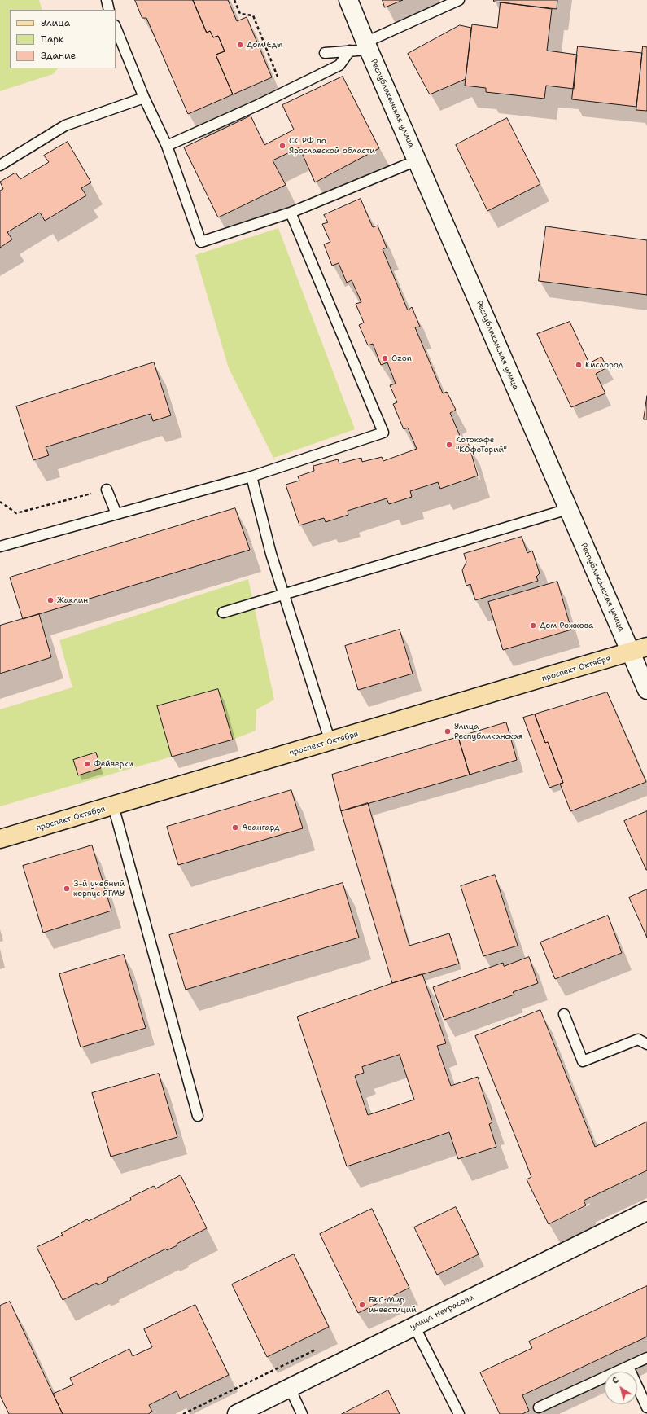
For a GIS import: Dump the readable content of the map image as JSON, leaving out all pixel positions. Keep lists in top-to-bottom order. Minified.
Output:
{"streets":{"main road":["Республиканская улица","проспект Октября","улица Некрасова"]},"crossings":[["Республиканская улица","проспект Октября"]],"places":["Дом Еды","СК РФ по Ярославской области","Ozon","Кислород","Котокафе \"КОфеТерий\"","Жаклин","Дом Рожкова","Улица Республиканская","Фейверки","Авангард","3-й учебный корпус ЯГМУ","БКС Мир инвестиций"],"legend":["Улица","Парк","Здание"],"north":"top left"}
